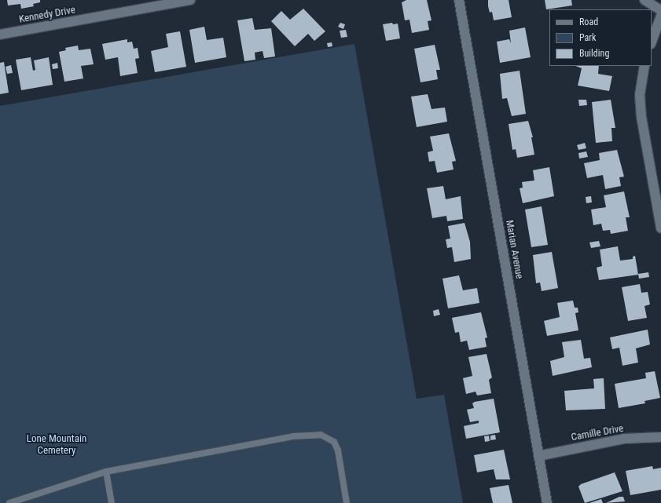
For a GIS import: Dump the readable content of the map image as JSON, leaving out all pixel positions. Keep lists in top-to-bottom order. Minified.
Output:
{"streets":{"street":["Kennedy Drive","Marian Avenue","Camille Drive"]},"crossings":[["Marian Avenue","Camille Drive"]],"parks":["Lone Mountain Cemetery"],"legend":["Road","Park","Building"]}
